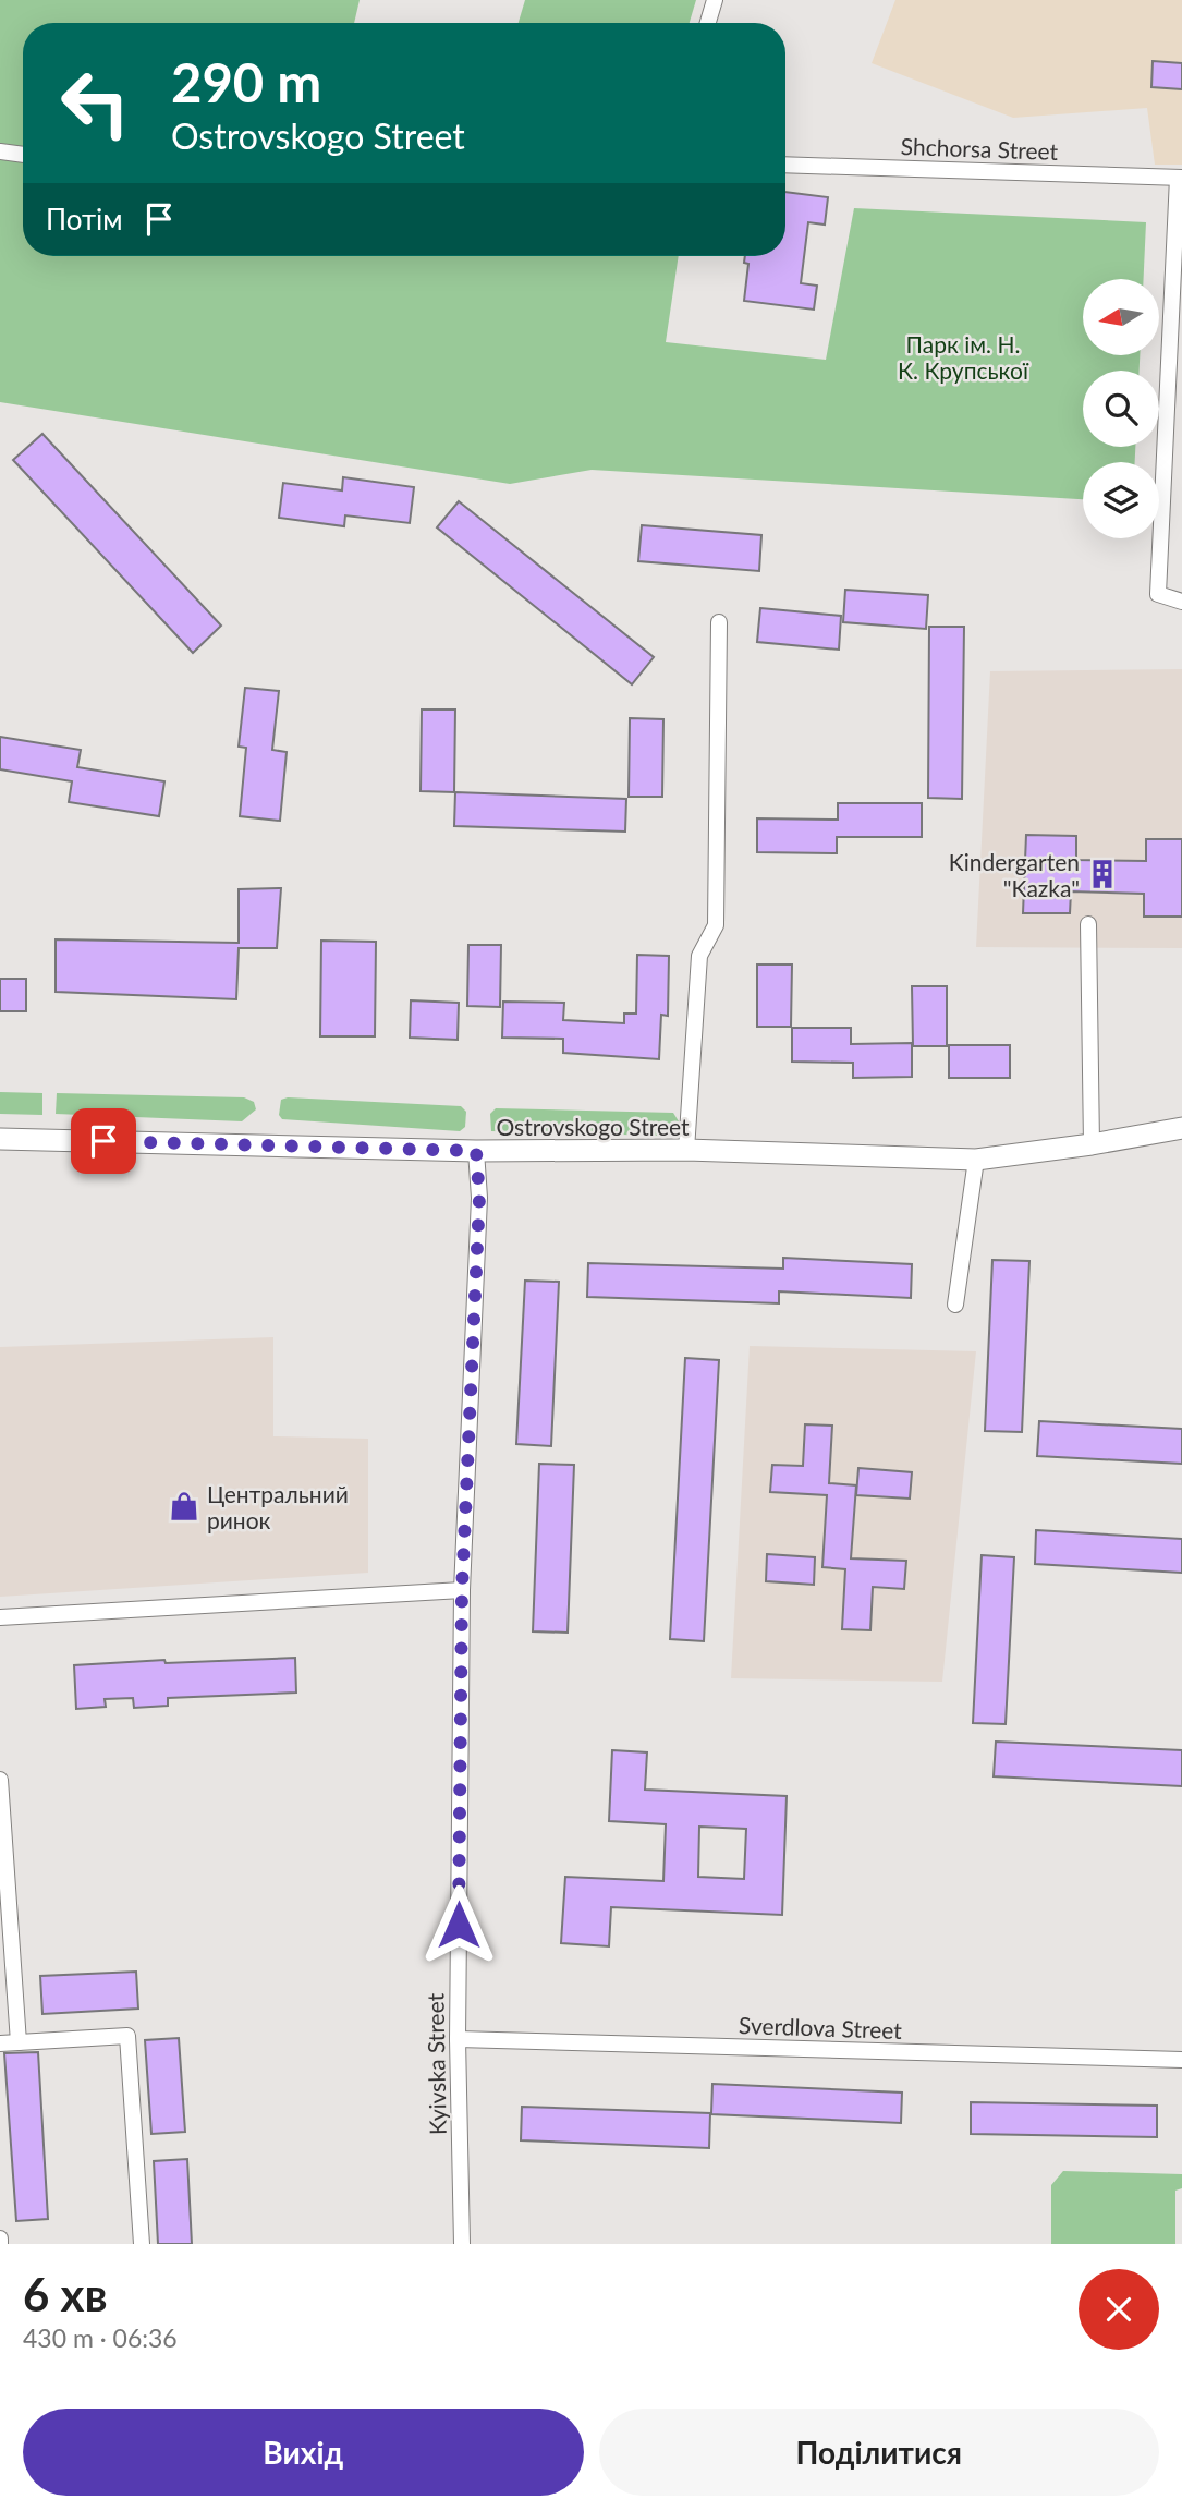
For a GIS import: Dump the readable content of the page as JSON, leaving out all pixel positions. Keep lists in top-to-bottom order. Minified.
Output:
{"streets":{"main road":["Ostrovskogo Street"],"street":["Shchorsa Street","Sverdlova Street","Kyivska Street"]},"crossings":[["Ostrovskogo Street","Kyivska Street"],["Sverdlova Street","Kyivska Street"]],"parks":["Парк ім. Н. К. Крупської"],"places":{"building":["Kindergarten \"Kazka\""],"shop":["Центральний ринок"]},"north":"left","page":{"turn":["290 m","Ostrovskogo Street"],"then":"Потім","heading":["6 хв","430 m · 06:36"],"buttons":["Вихід","Поділитися"]}}
